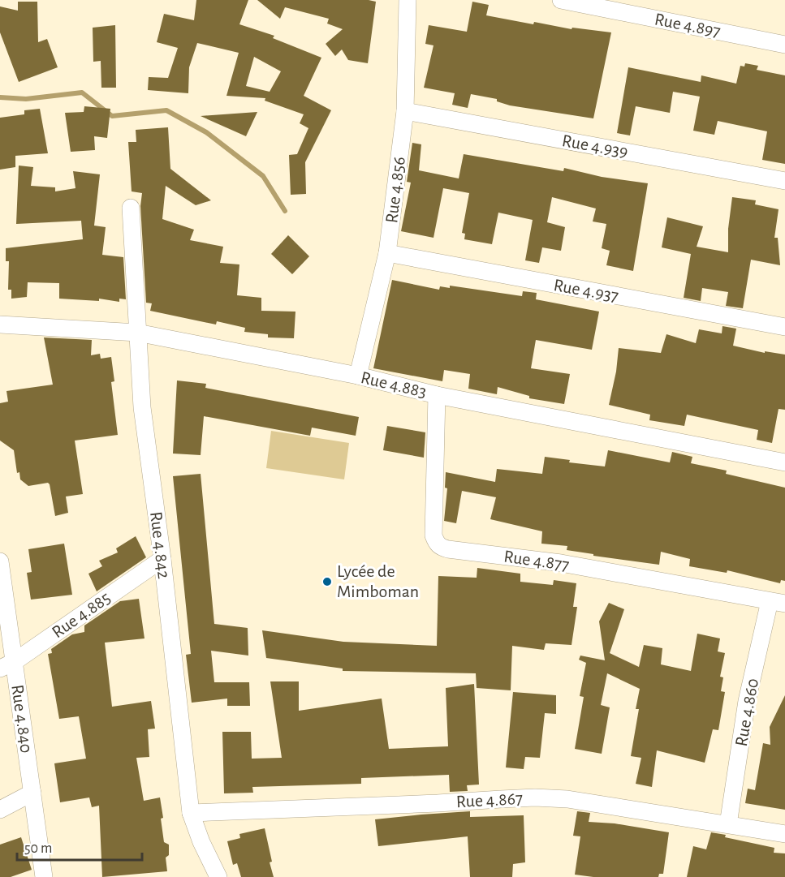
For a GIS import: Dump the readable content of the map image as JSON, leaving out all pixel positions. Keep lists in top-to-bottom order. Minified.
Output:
{"streets":{"street":["Rue 4.897","Rue 4.939","Rue 4.856","Rue 4.937","Rue 4.883","Rue 4.842","Rue 4.877","Rue 4.885","Rue 4.860","Rue 4.840","Rue 4.867"]},"crossings":[["Rue 4.939","Rue 4.856"],["Rue 4.856","Rue 4.937"],["Rue 4.856","Rue 4.883"],["Rue 4.883","Rue 4.842"],["Rue 4.883","Rue 4.877"],["Rue 4.842","Rue 4.885"],["Rue 4.842","Rue 4.867"],["Rue 4.877","Rue 4.860"],["Rue 4.885","Rue 4.840"],["Rue 4.860","Rue 4.867"]],"places":["Lycée de Mimboman"],"scale_bar":"50 m"}
